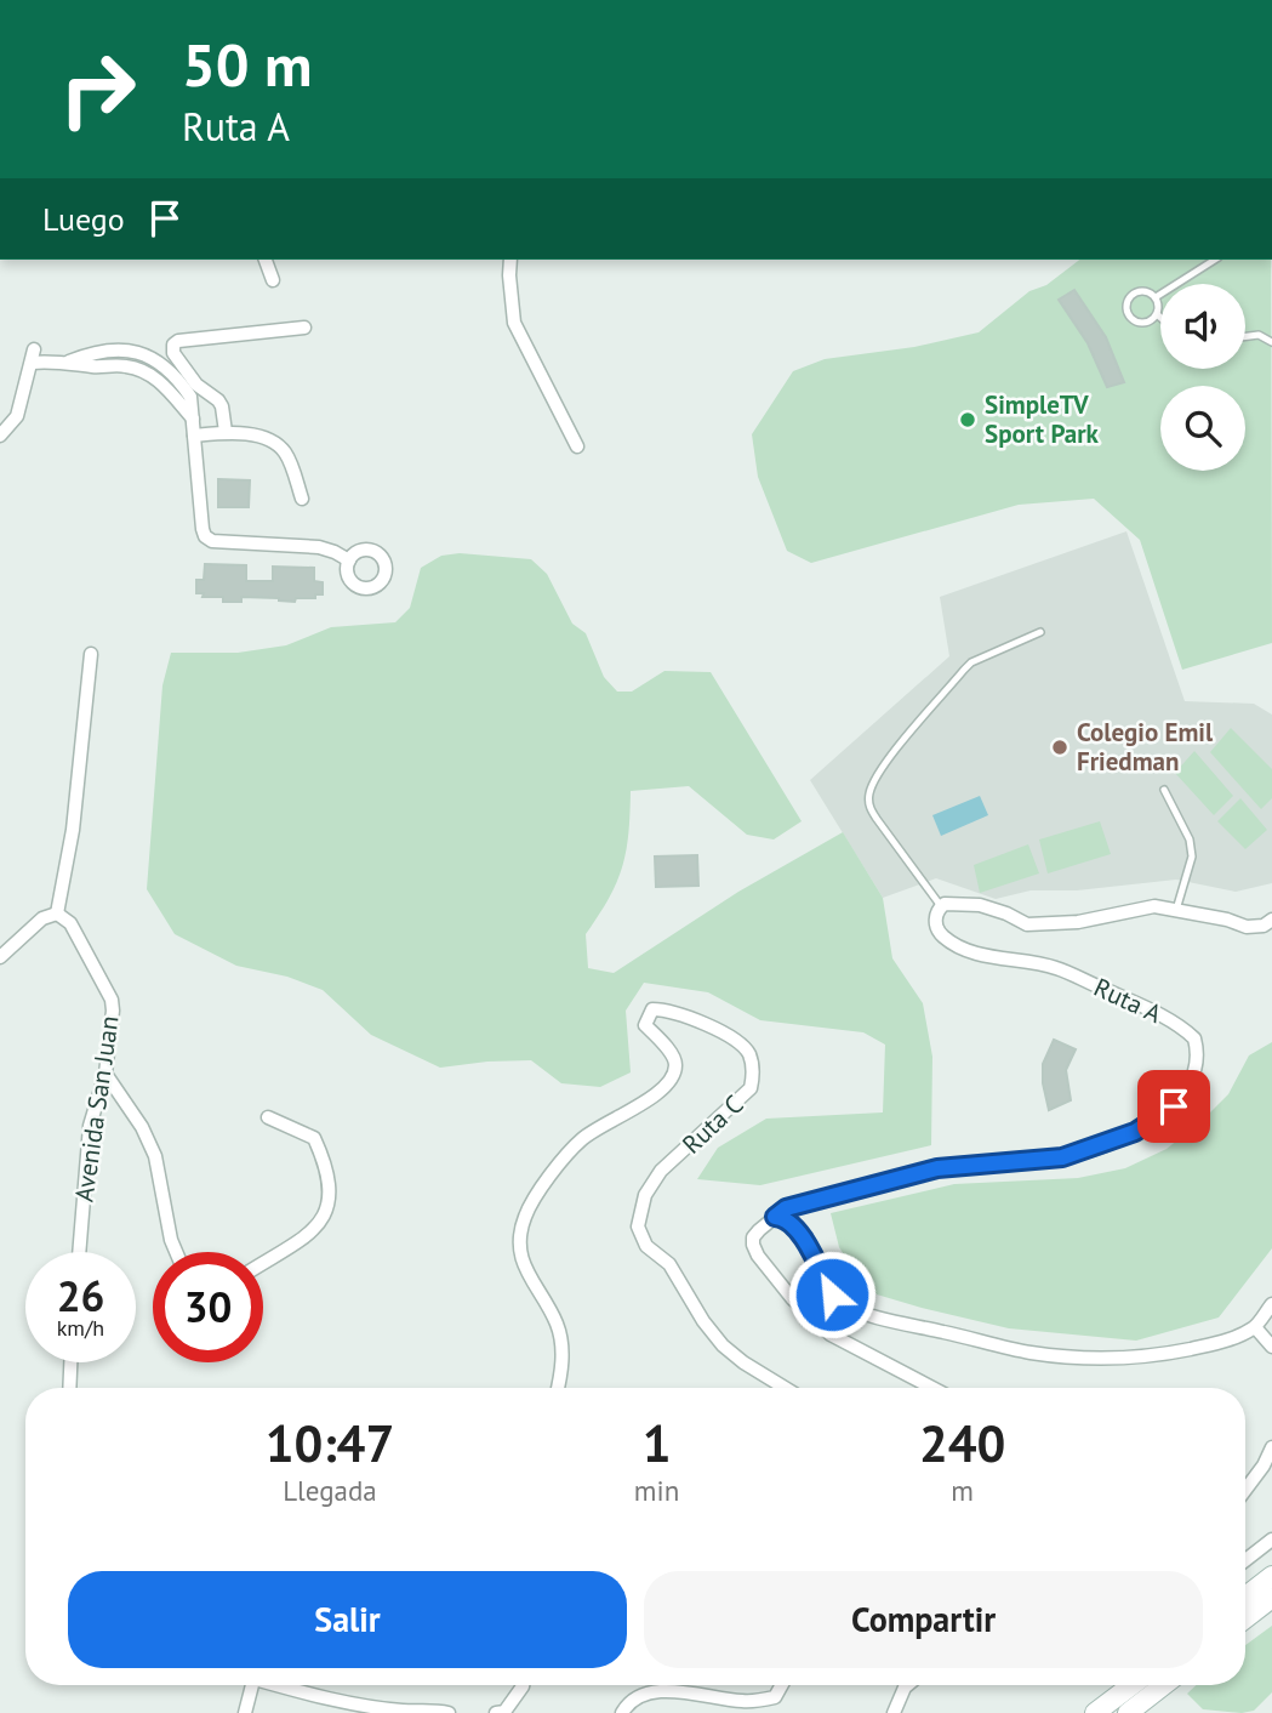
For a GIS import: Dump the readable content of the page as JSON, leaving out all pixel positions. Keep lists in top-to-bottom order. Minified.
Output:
{"streets":{"street":["Ruta A","Avenida San Juan","Ruta C"]},"places":["SimpleTV Sport Park","Colegio Emil Friedman"],"page":{"turn":["50 m","Ruta A"],"then":"Luego","speed":"26 km/h","limit":"30","eta":["10:47","Llegada","1","min","240","m"],"buttons":["Salir","Compartir"]}}
